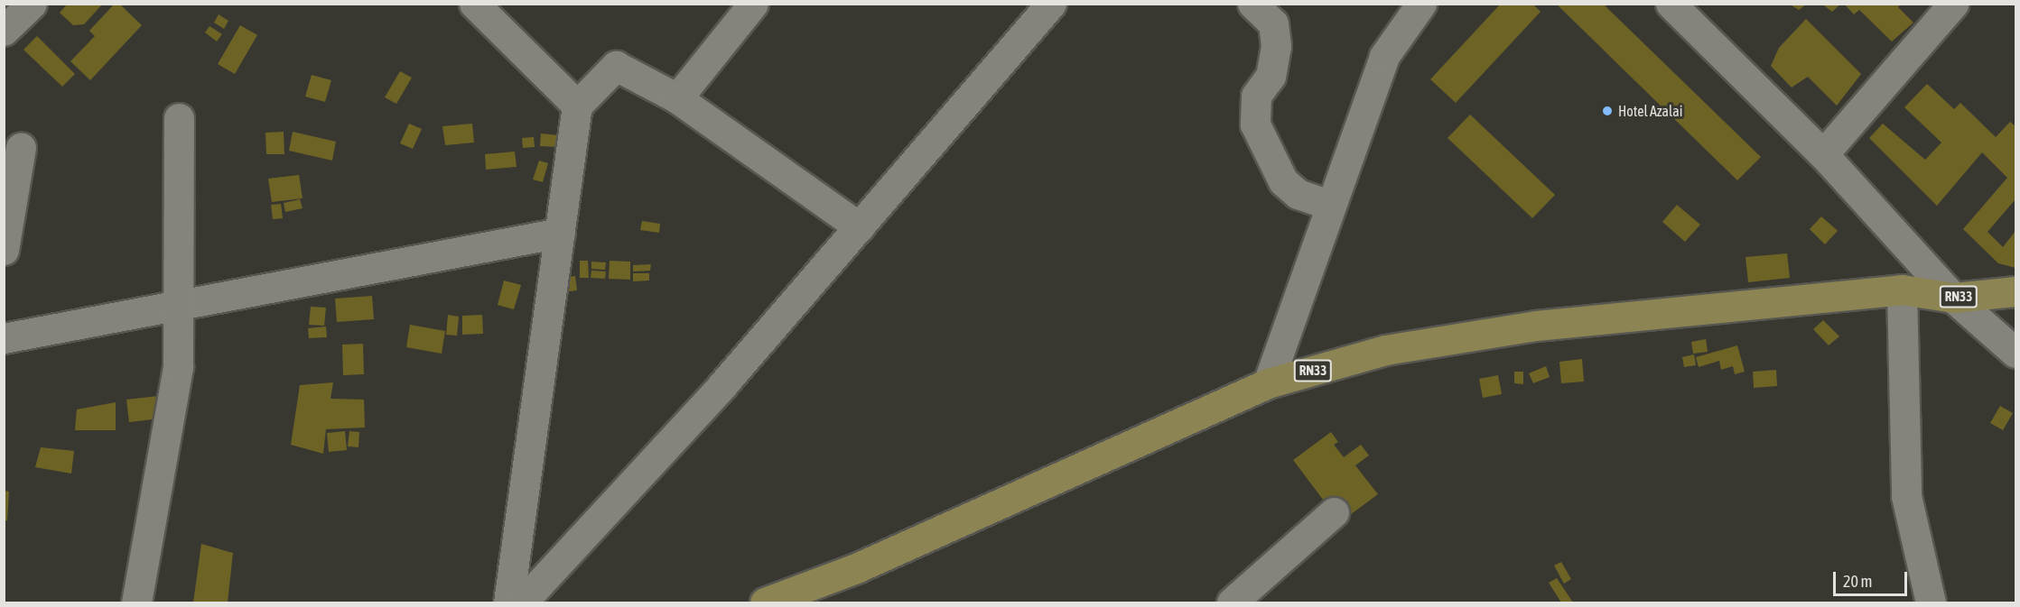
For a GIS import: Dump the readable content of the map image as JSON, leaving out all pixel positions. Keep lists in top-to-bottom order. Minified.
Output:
{"streets":{"main road":["RN33"]},"places":["Hotel Azalai"],"scale_bar":"20 m"}
